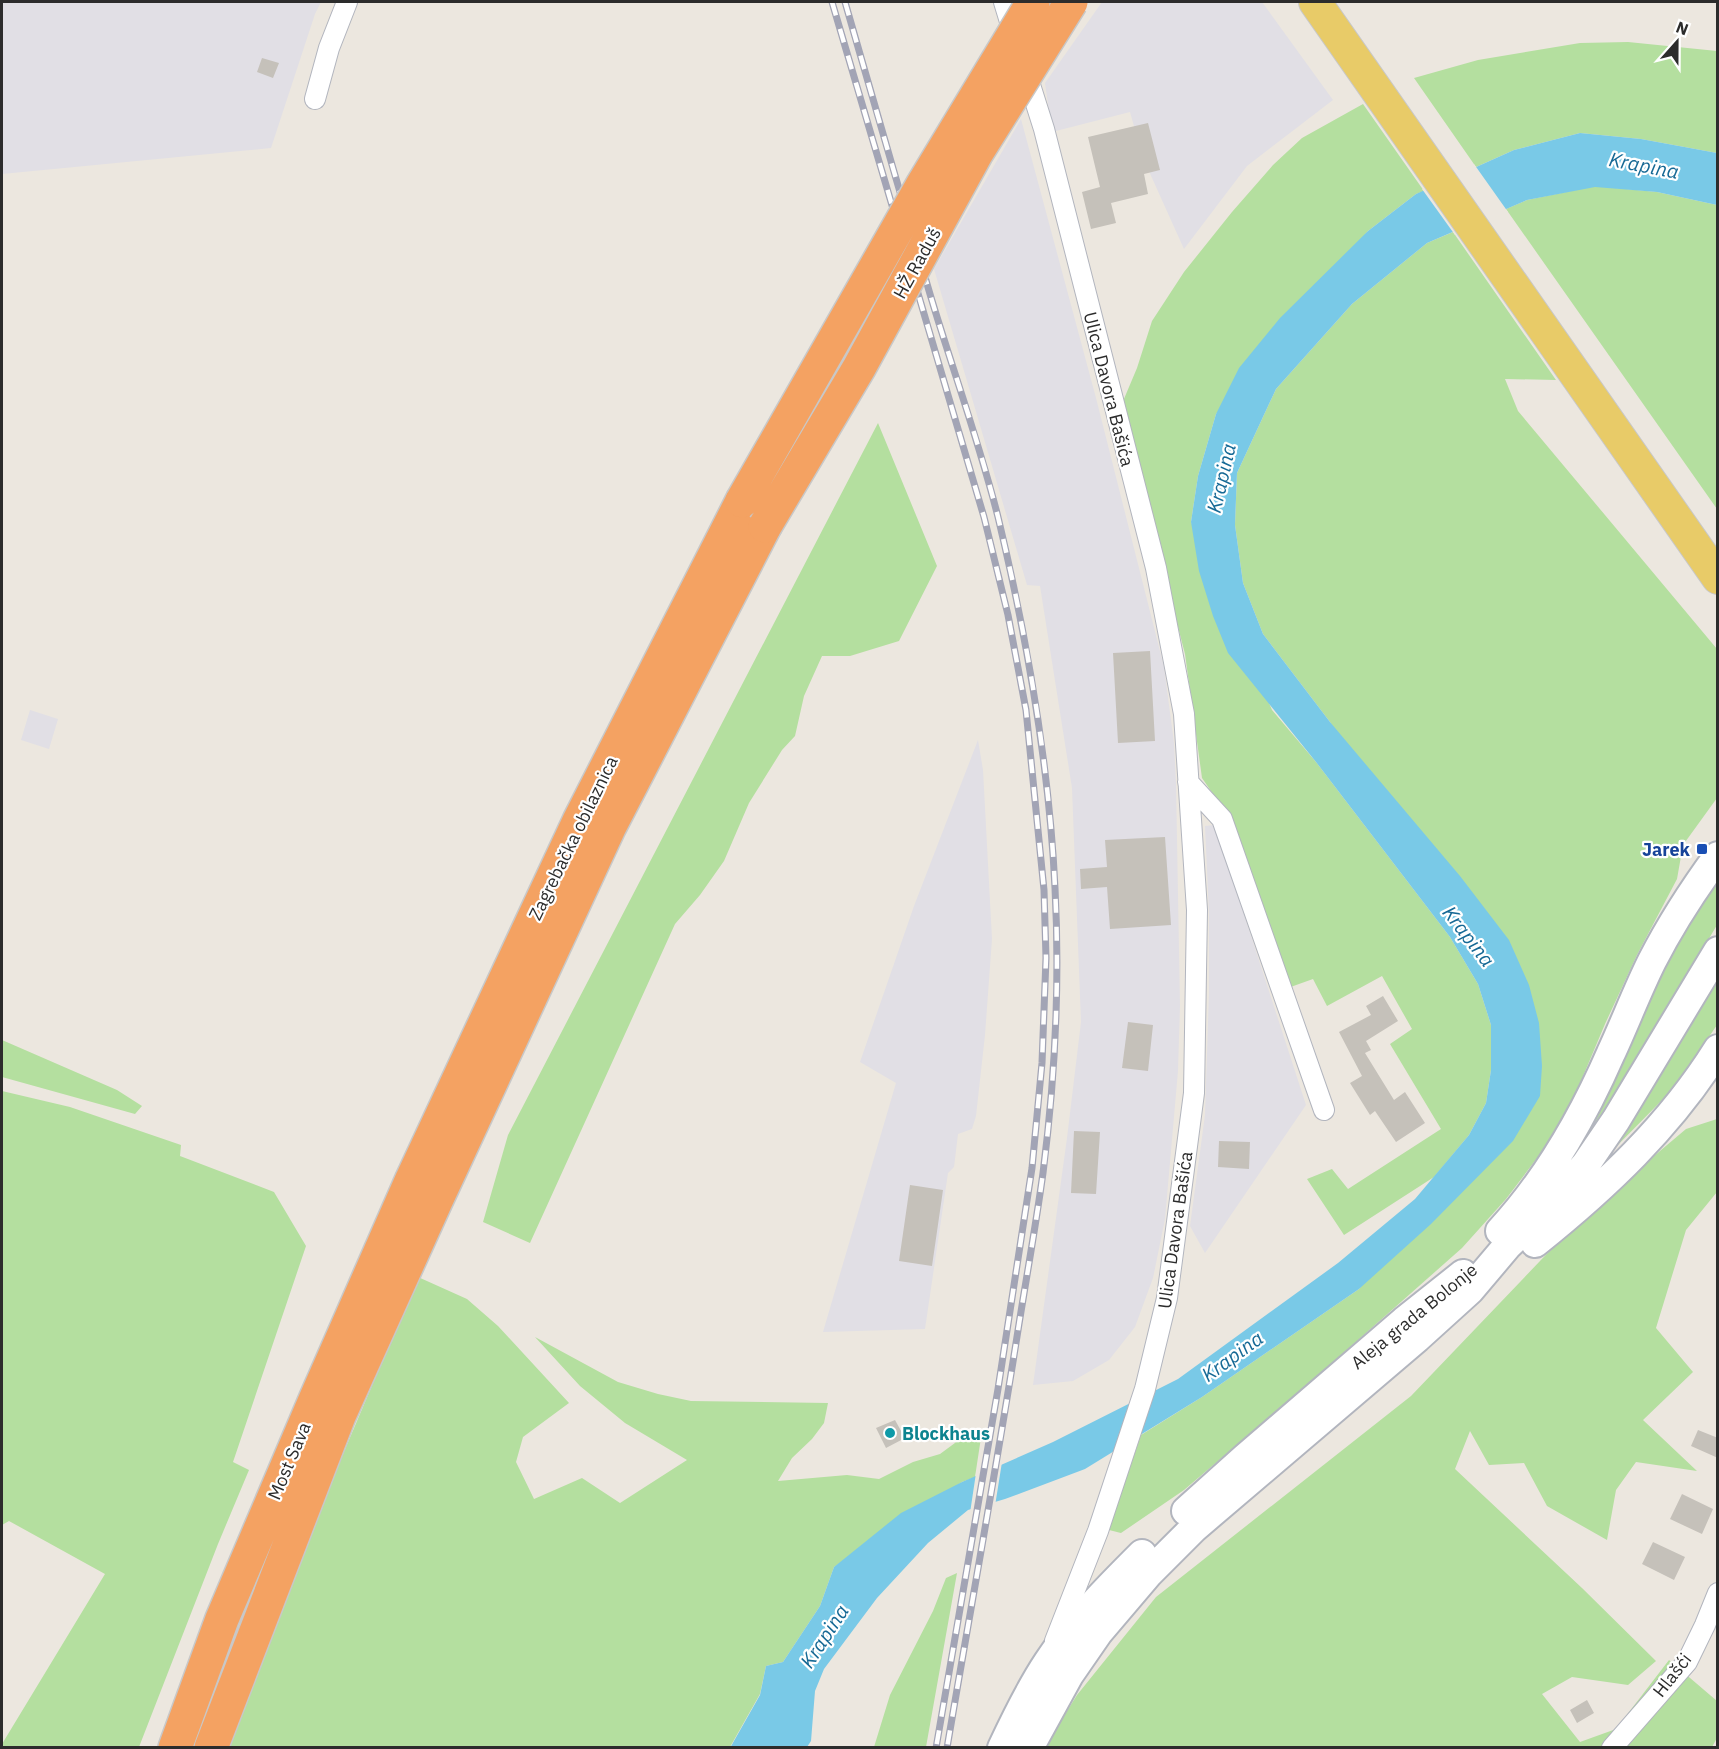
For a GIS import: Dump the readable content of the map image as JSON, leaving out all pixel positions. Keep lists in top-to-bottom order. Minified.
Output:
{"streets":{"highway":["HŽ Raduš","Zagrebačka obilaznica","Most Sava"],"main road":["Aleja grada Bolonje"],"street":["Ulica Davora Bašića","Hlašći"]},"crossings":[["HŽ Raduš","Zagrebačka obilaznica"],["Ulica Davora Bašića","Aleja grada Bolonje"],["Zagrebačka obilaznica","Most Sava"]],"water":["Krapina"],"places":{"transit":["Jarek"],"other":["Blockhaus"]},"north":"top"}
